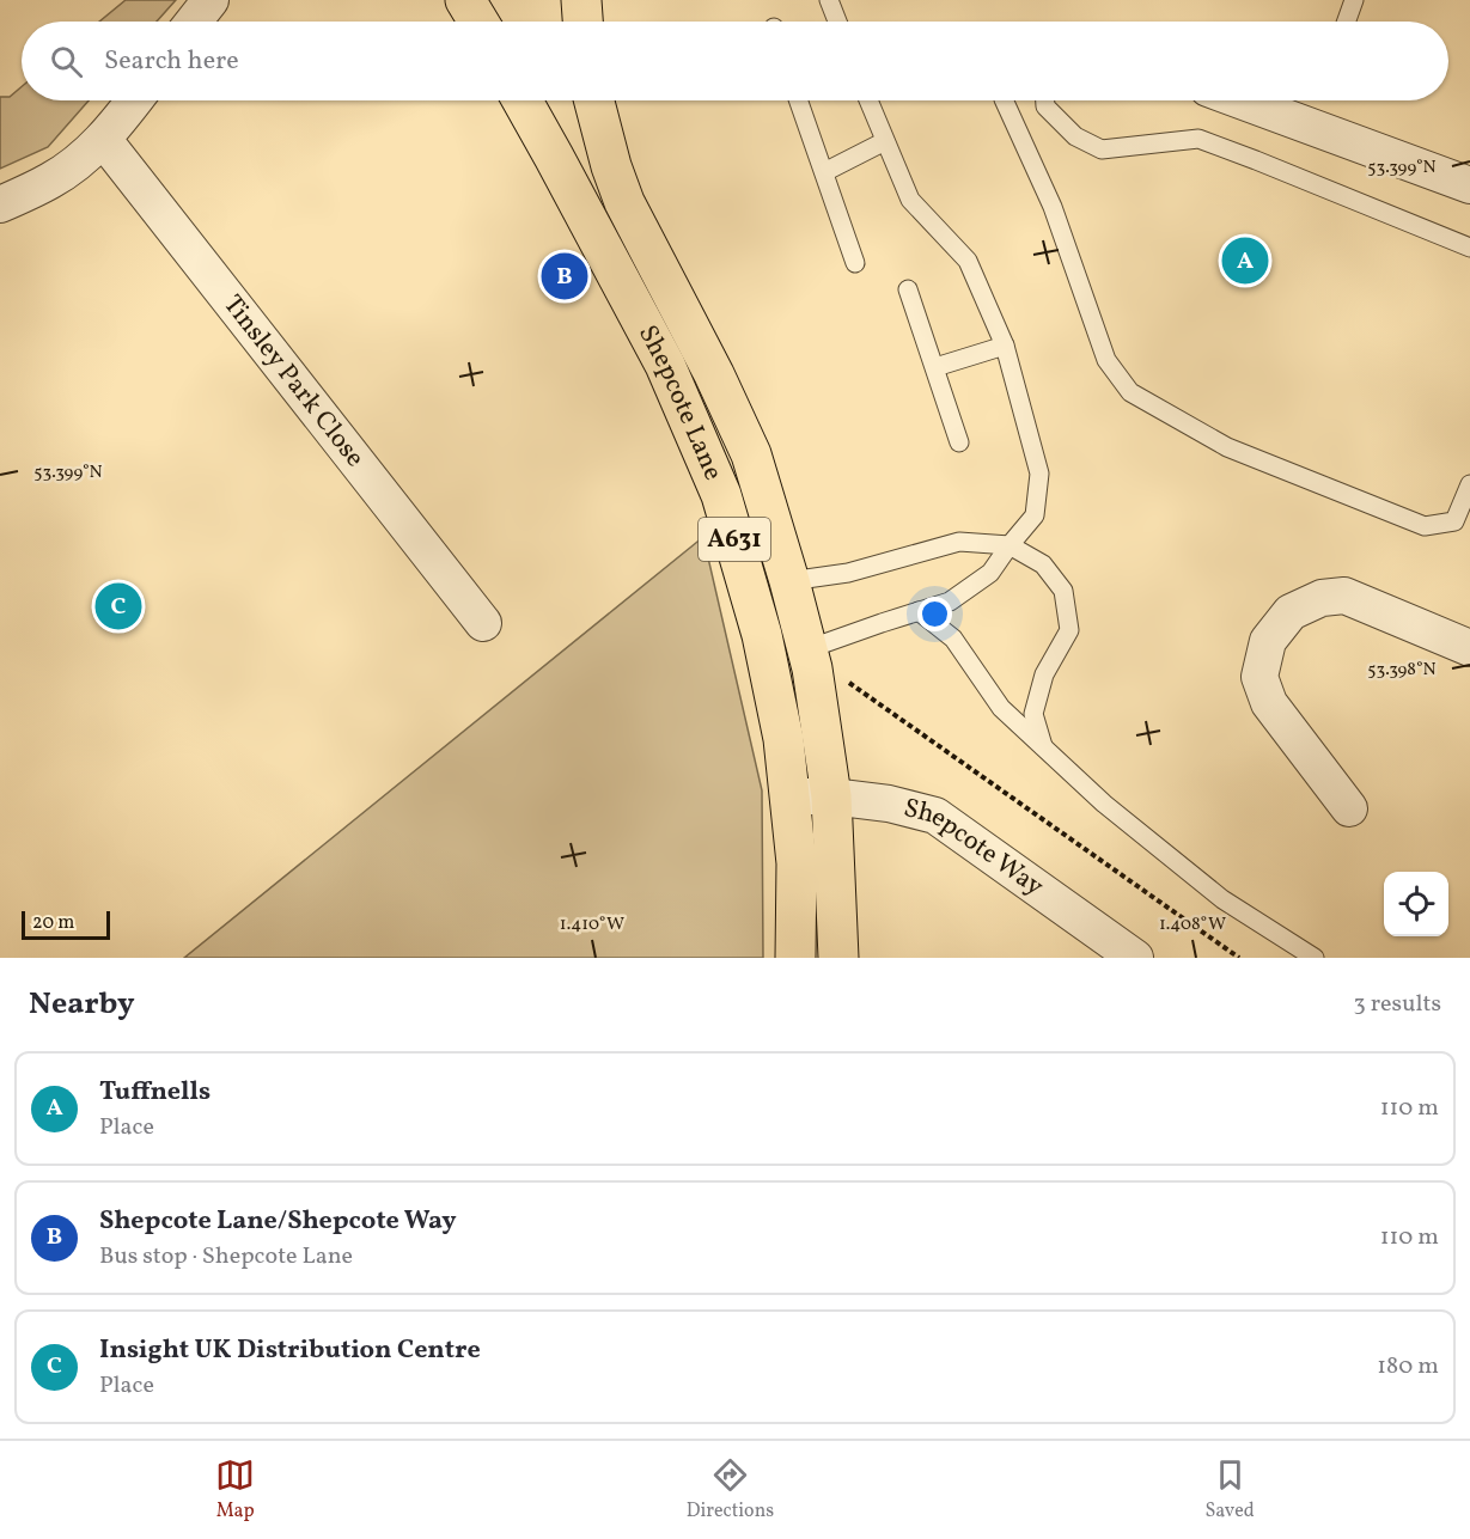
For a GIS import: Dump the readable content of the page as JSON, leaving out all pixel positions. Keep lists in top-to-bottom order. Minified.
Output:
{"streets":{"highway":["Shepcote Lane","A631"],"street":["Tinsley Park Close","Shepcote Way"]},"crossings":[["Shepcote Lane","Shepcote Way"]],"scale_bar":"20 m","page":{"search":"Search here","pins":["A","B","C"],"scale":"20 m","heading":["Nearby","3 results"],"list":[{"mark":"A","name":"Tuffnells","note":"Place","value":"110 m"},{"mark":"B","name":"Shepcote Lane/Shepcote Way","note":"Bus stop · Shepcote Lane","value":"110 m"},{"mark":"C","name":"Insight UK Distribution Centre","note":"Place","value":"180 m"}],"nav":["Map","Directions","Saved"]},"coordinates":["53.399°N","53.398°N","1.410°W","1.408°W"]}
